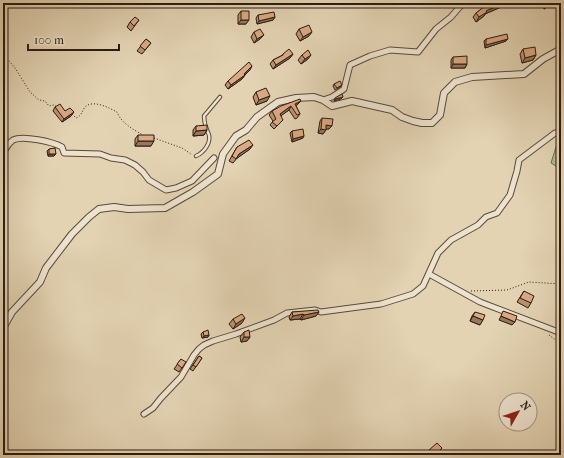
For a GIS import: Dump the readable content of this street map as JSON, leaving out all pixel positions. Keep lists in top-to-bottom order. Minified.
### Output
{"scale_bar":"100 m","north":"top right"}
